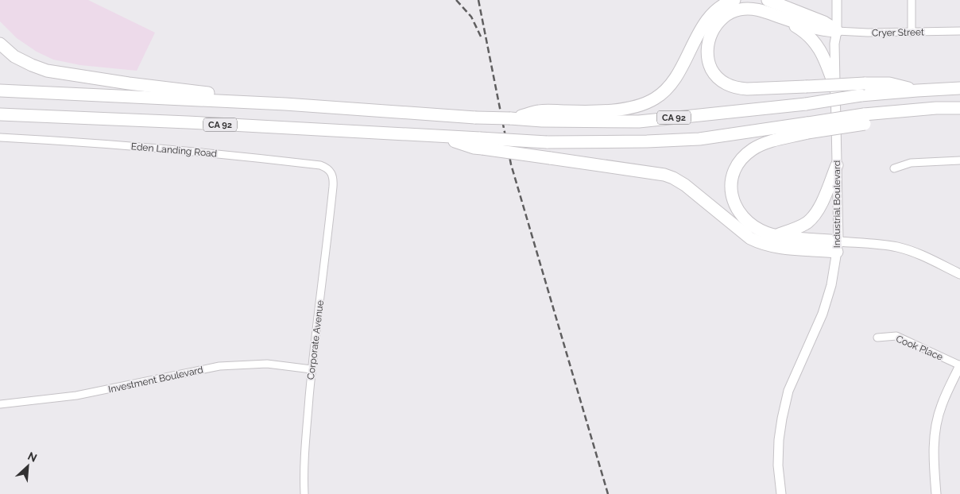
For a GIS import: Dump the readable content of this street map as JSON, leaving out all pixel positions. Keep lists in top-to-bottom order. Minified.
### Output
{"streets":{"highway":["CA 92"],"main road":["Industrial Boulevard"],"street":["Cryer Street","Eden Landing Road","Corporate Avenue","Cook Place","Investment Boulevard"]},"crossings":[["Cryer Street","Industrial Boulevard"],["Eden Landing Road","Corporate Avenue"],["Corporate Avenue","Investment Boulevard"]],"north":"top right"}
